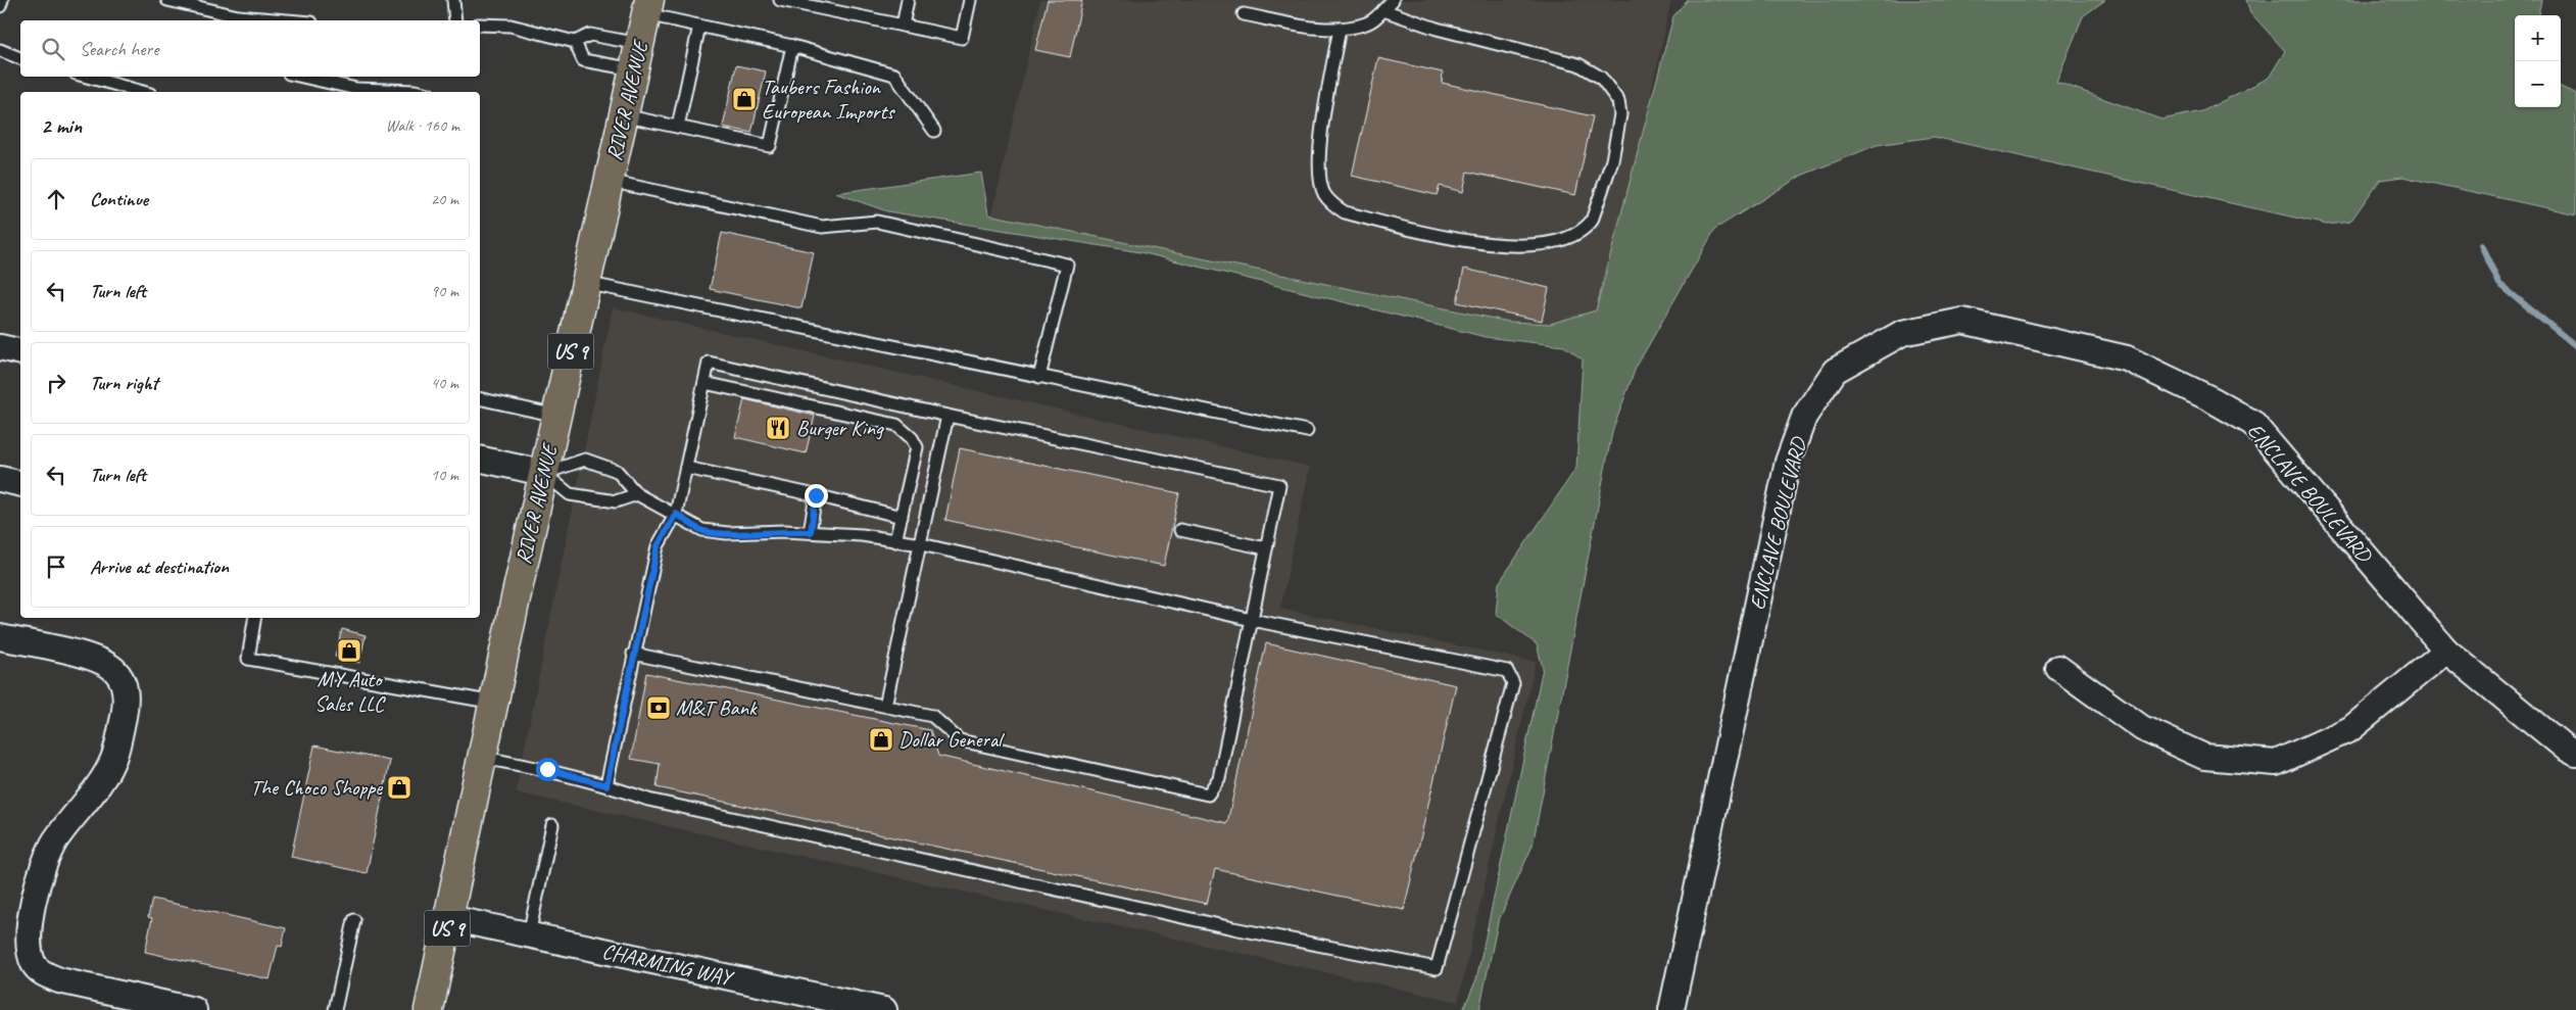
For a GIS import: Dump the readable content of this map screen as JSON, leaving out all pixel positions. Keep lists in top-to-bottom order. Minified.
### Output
{"streets":{"highway":["RIVER AVENUE","US 9"],"street":["ENCLAVE BOULEVARD","CHARMING WAY"]},"crossings":[["RIVER AVENUE","CHARMING WAY"]],"places":{"shop":["Taubers Fashion European Imports","MY Auto Sales LLC","Dollar General","The Choco Shoppe"],"restaurant":["Burger King"],"bank":["M&T Bank"]},"page":{"map_buttons":["+","−"],"search":"Search here","heading":["2 min","Walk · 160 m"],"list":[["Continue","20 m"],["Turn left","90 m"],["Turn right","40 m"],["Turn left","10 m"],"Arrive at destination"]}}
